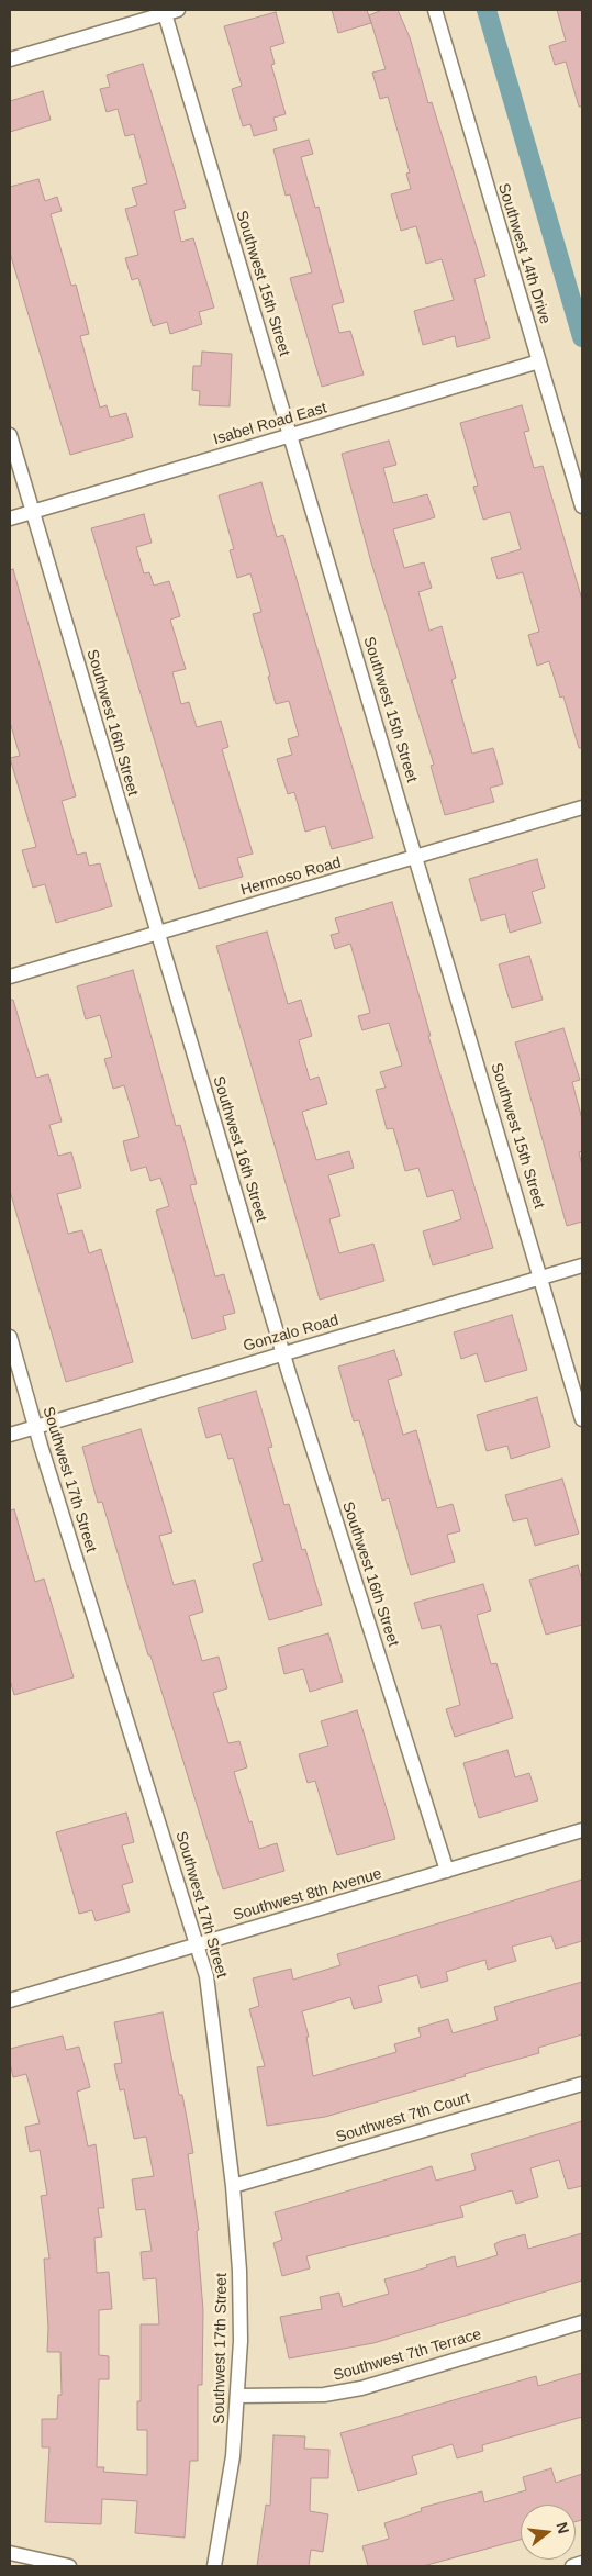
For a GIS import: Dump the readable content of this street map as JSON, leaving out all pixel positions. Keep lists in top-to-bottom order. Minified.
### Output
{"streets":{"street":["Southwest 14th Drive","Southwest 15th Street","Isabel Road East","Southwest 16th Street","Hermoso Road","Gonzalo Road","Southwest 17th Street","Southwest 8th Avenue","Southwest 7th Court","Southwest 7th Terrace"]},"crossings":[["Southwest 14th Drive","Isabel Road East"],["Southwest 15th Street","Isabel Road East"],["Southwest 15th Street","Hermoso Road"],["Southwest 15th Street","Gonzalo Road"],["Isabel Road East","Southwest 16th Street"],["Southwest 16th Street","Hermoso Road"],["Southwest 16th Street","Gonzalo Road"],["Southwest 16th Street","Southwest 8th Avenue"],["Gonzalo Road","Southwest 17th Street"],["Southwest 17th Street","Southwest 8th Avenue"],["Southwest 17th Street","Southwest 7th Court"],["Southwest 17th Street","Southwest 7th Terrace"]],"north":"right"}
